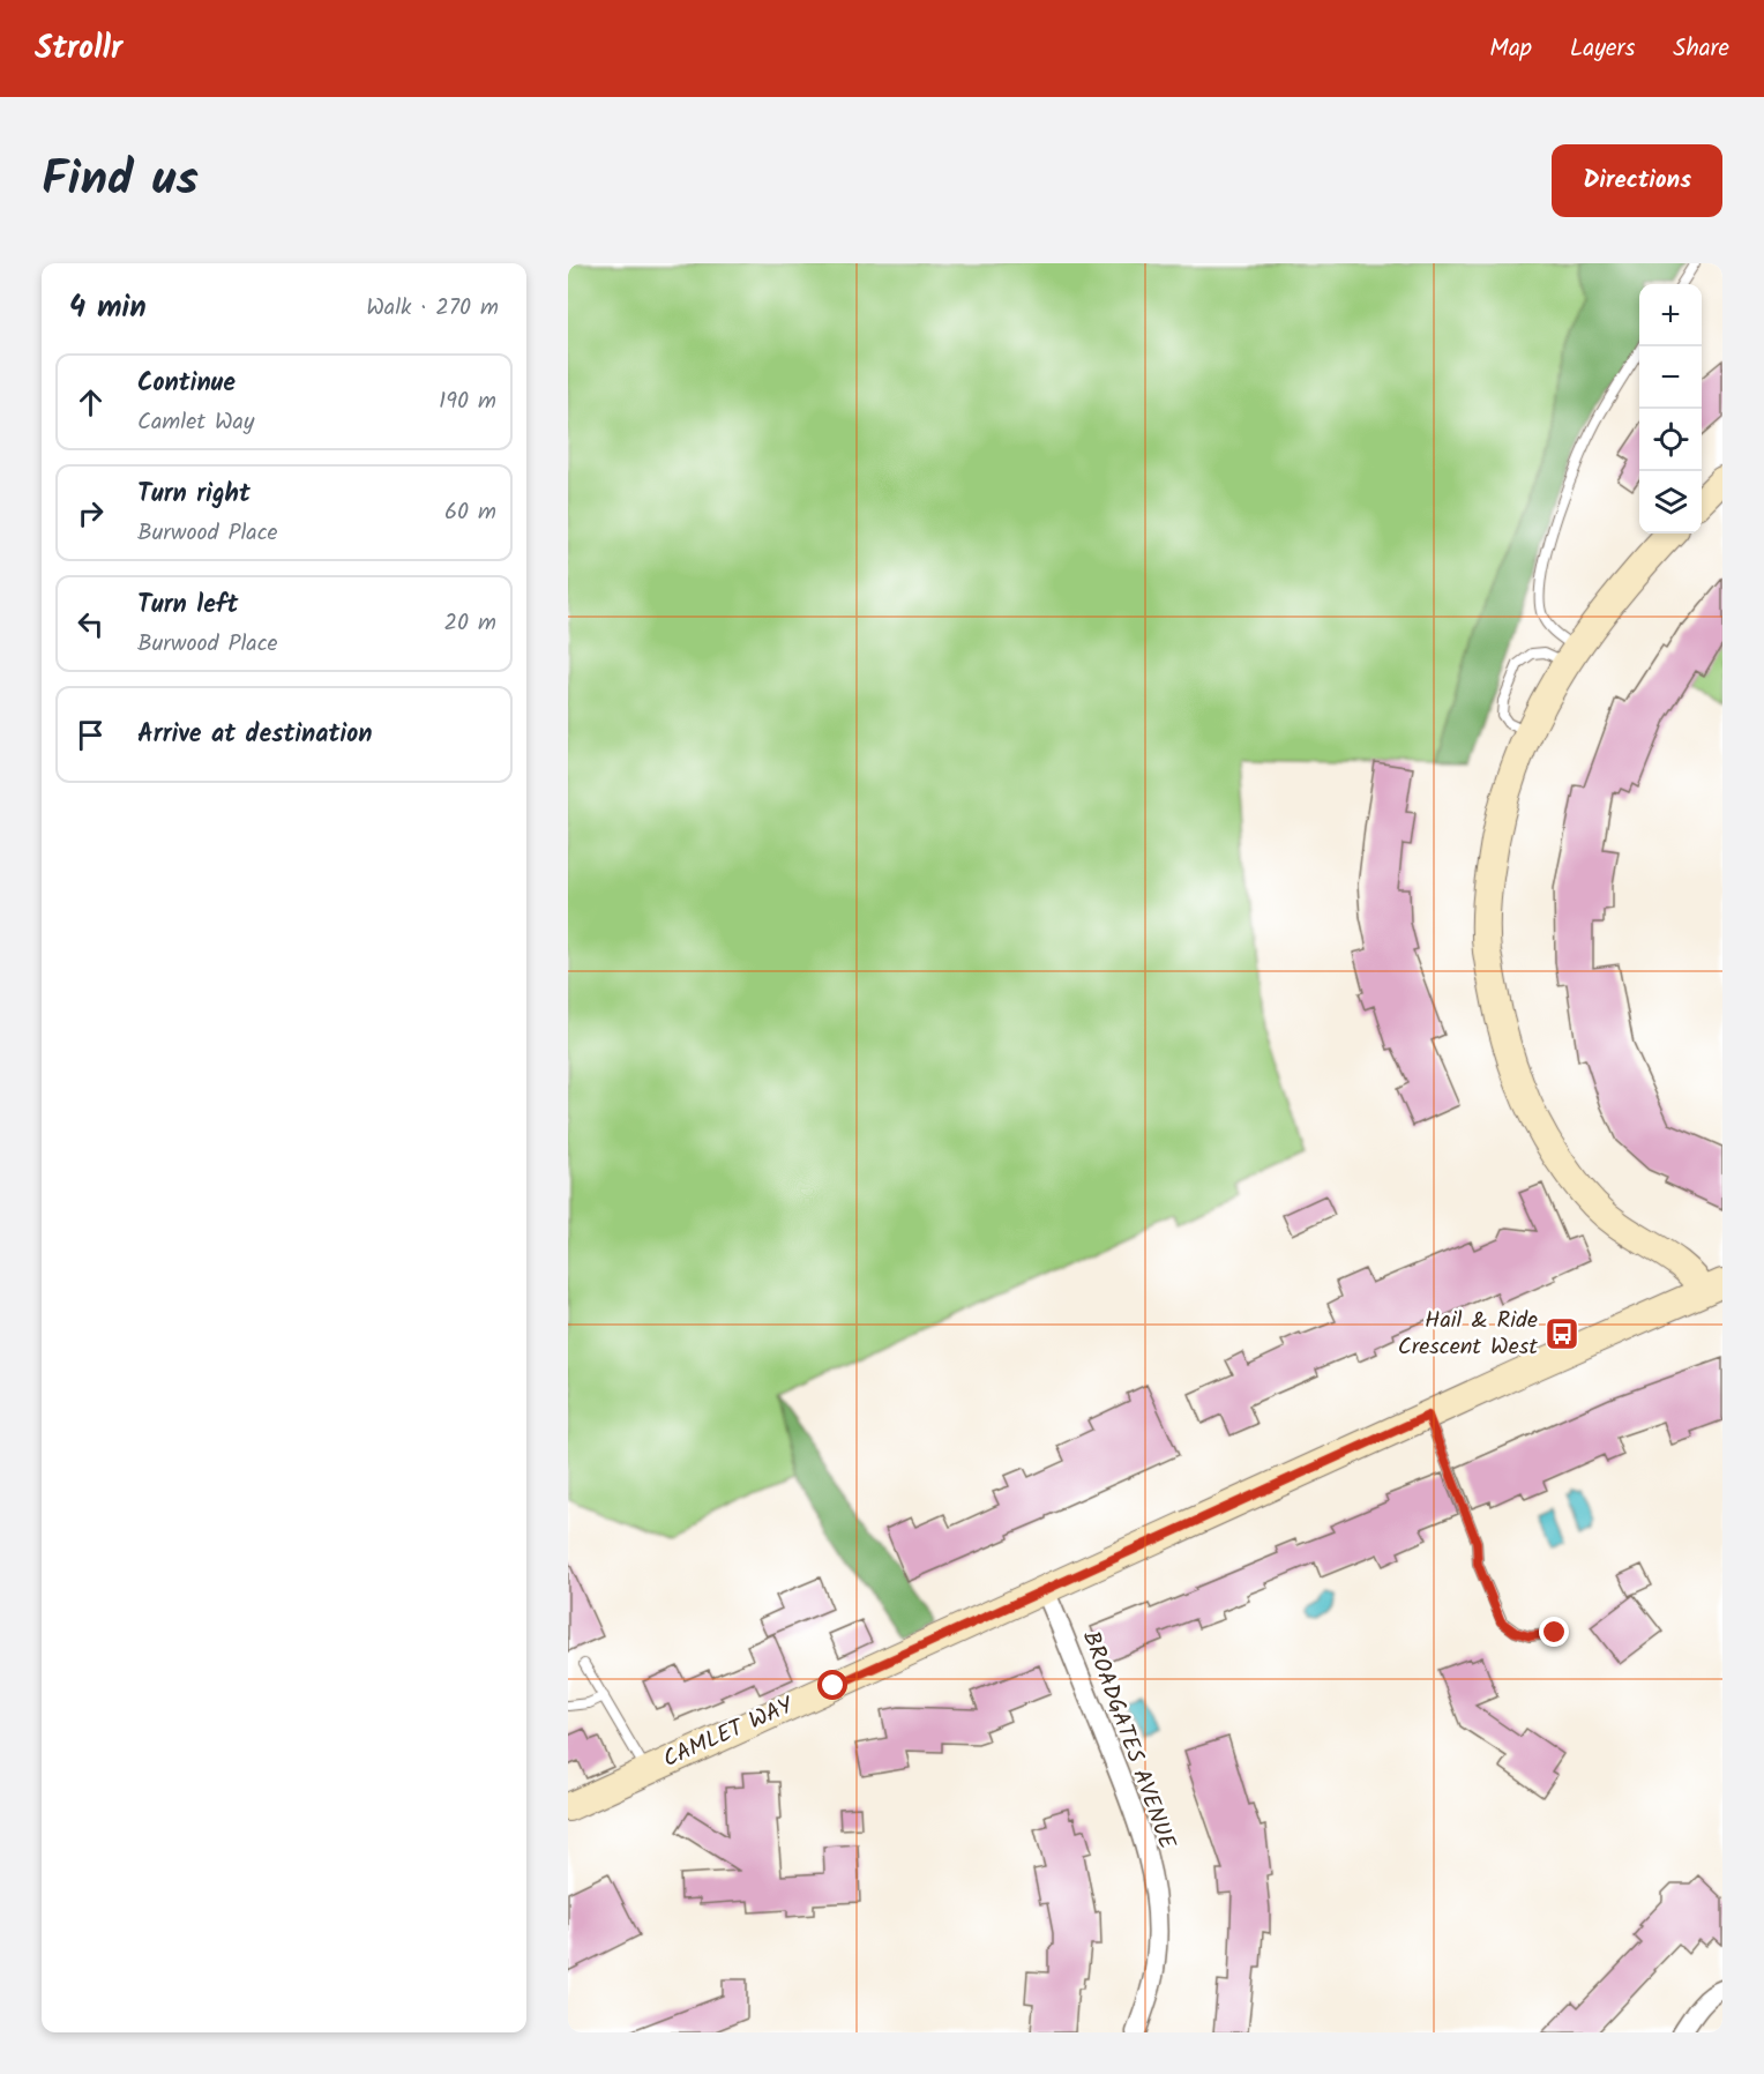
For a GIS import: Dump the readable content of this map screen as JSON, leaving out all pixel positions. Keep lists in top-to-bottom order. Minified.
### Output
{"streets":{"street":["CAMLET WAY","BROADGATES AVENUE"]},"crossings":[["CAMLET WAY","BROADGATES AVENUE"]],"places":{"bus stop":["Hail & Ride Crescent West"]},"page":{"header":"Strollr","nav":["Map","Layers","Share"],"title":"Find us","buttons":"Directions","heading":["4 min","Walk · 270 m"],"map_buttons":["+","−"],"list":[["Continue","Camlet Way","190 m"],["Turn right","Burwood Place","60 m"],["Turn left","Burwood Place","20 m"],"Arrive at destination"]}}
